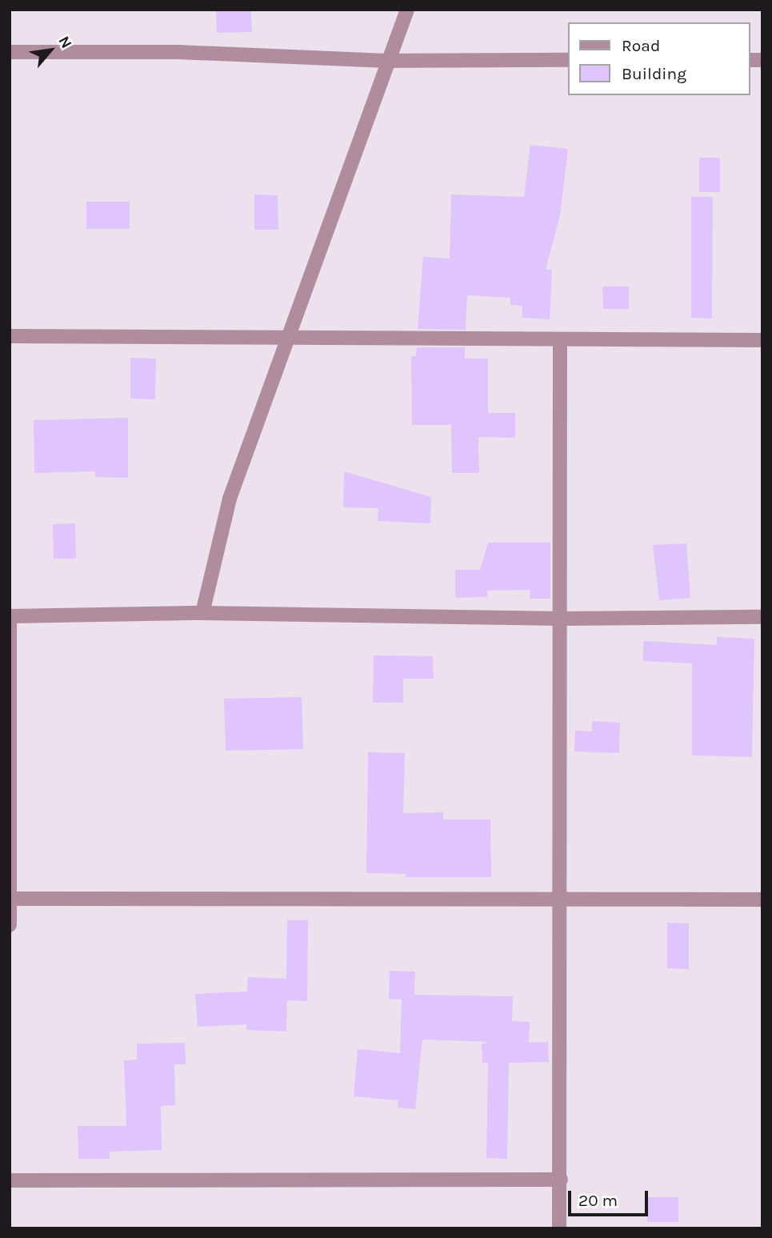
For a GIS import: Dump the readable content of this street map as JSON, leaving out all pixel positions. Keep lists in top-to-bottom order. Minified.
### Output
{"legend":["Road","Building"],"scale_bar":"20 m","north":"top right"}
